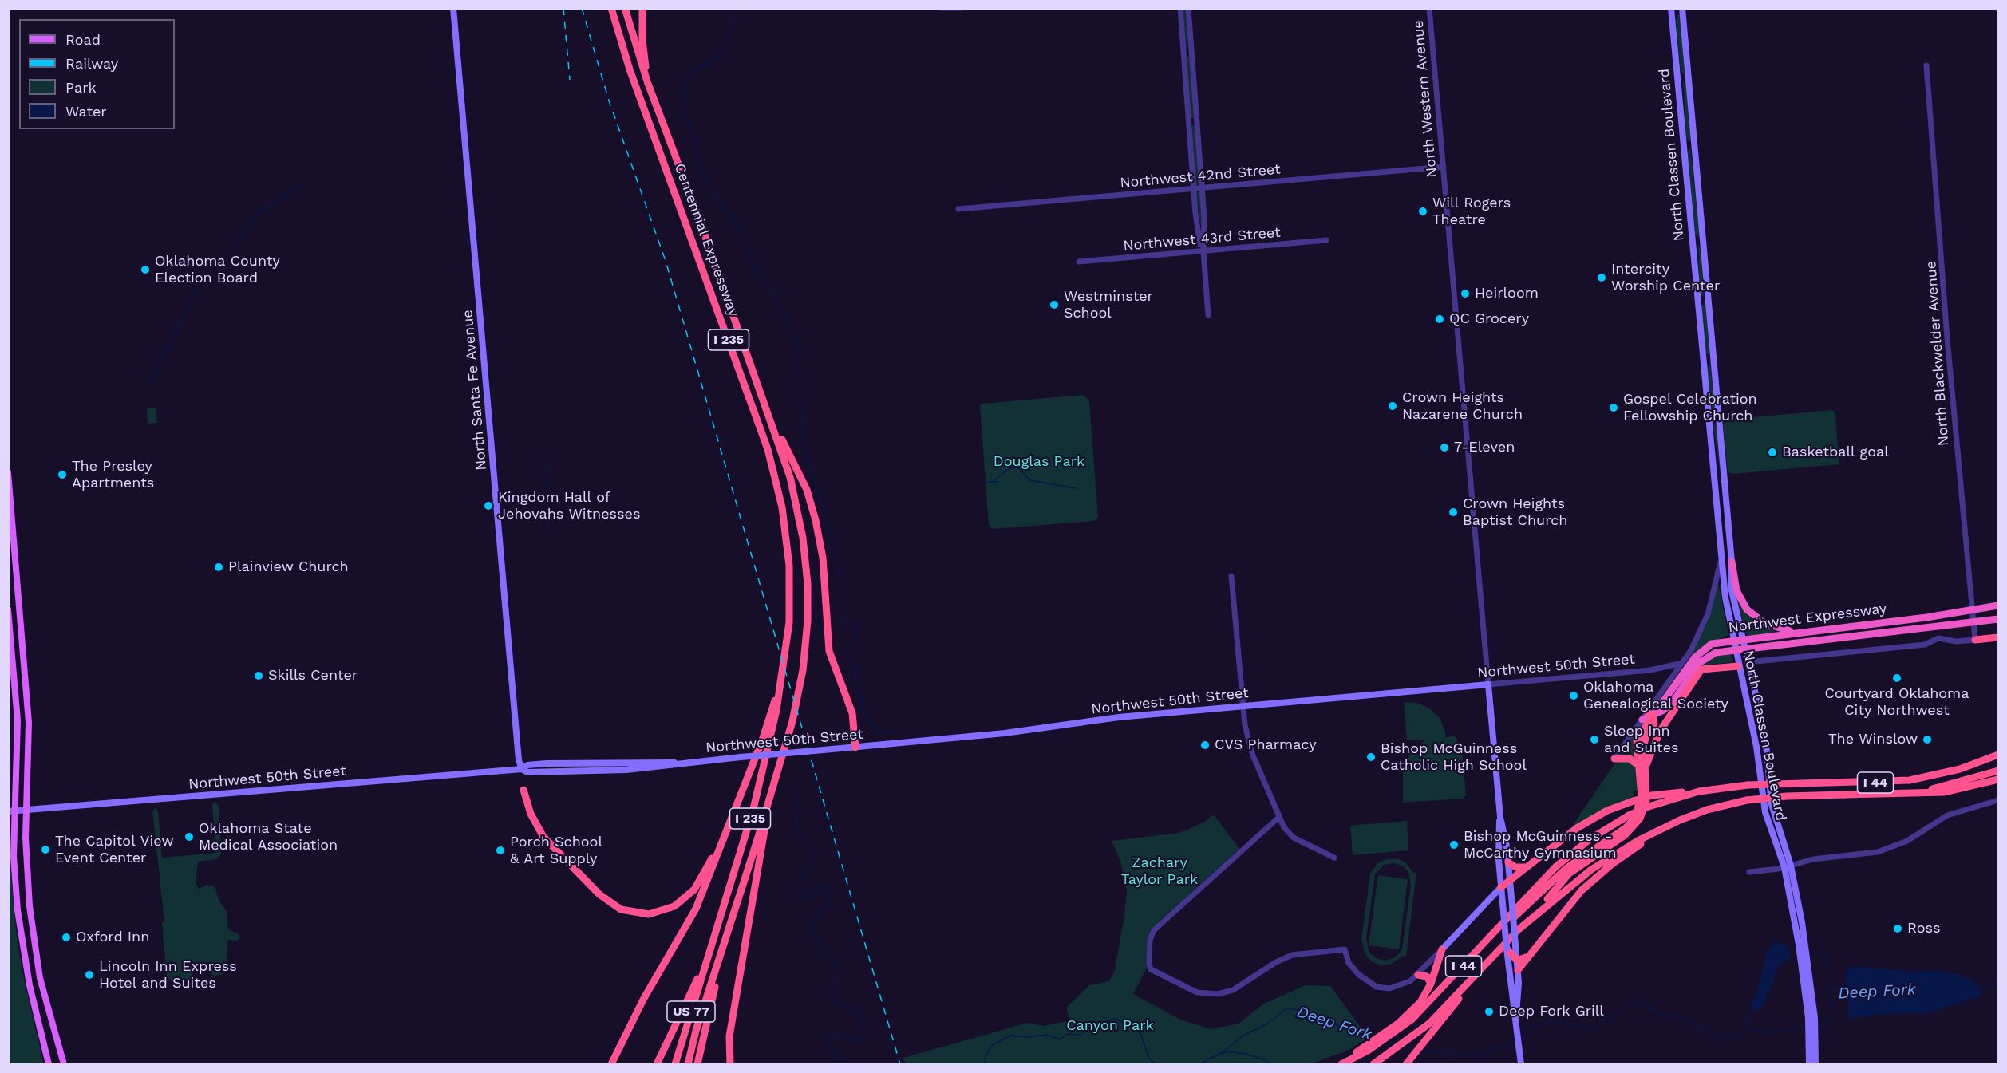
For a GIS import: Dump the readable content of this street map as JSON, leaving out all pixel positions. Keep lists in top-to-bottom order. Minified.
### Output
{"streets":{"highway":["Centennial Expressway","I 235","Northwest Expressway","I 44","US 77"],"main road":["North Western Avenue","North Classen Boulevard","North Santa Fe Avenue","Northwest 50th Street"],"street":["Northwest 42nd Street","Northwest 43rd Street","North Blackwelder Avenue"]},"crossings":[["North Western Avenue","Northwest 42nd Street"],["North Western Avenue","Northwest 50th Street"],["North Classen Boulevard","Northwest Expressway"],["Centennial Expressway","US 77"],["North Blackwelder Avenue","Northwest Expressway"],["North Santa Fe Avenue","Northwest 50th Street"]],"water":["Deep Fork"],"parks":["Douglas Park","Zachary Taylor Park","Canyon Park"],"places":["Will Rogers Theatre","Oklahoma County Election Board","Intercity Worship Center","Heirloom","Westminster School","QC Grocery","Crown Heights Nazarene Church","Gospel Celebration Fellowship Church","7-Eleven","Basketball goal","The Presley Apartments","Kingdom Hall of Jehovahs Witnesses","Crown Heights Baptist Church","Plainview Church","Skills Center","Courtyard Oklahoma City Northwest","Oklahoma Genealogical Society","Sleep Inn and Suites","The Winslow","CVS Pharmacy","Bishop McGuinness Catholic High School","Oklahoma State Medical Association","Bishop McGuinness - McCarthy Gymnasium","The Capitol View Event Center","Porch School & Art Supply","Ross","Oxford Inn","Lincoln Inn Express Hotel and Suites","Deep Fork Grill"],"legend":["Road","Railway","Park","Water"]}
